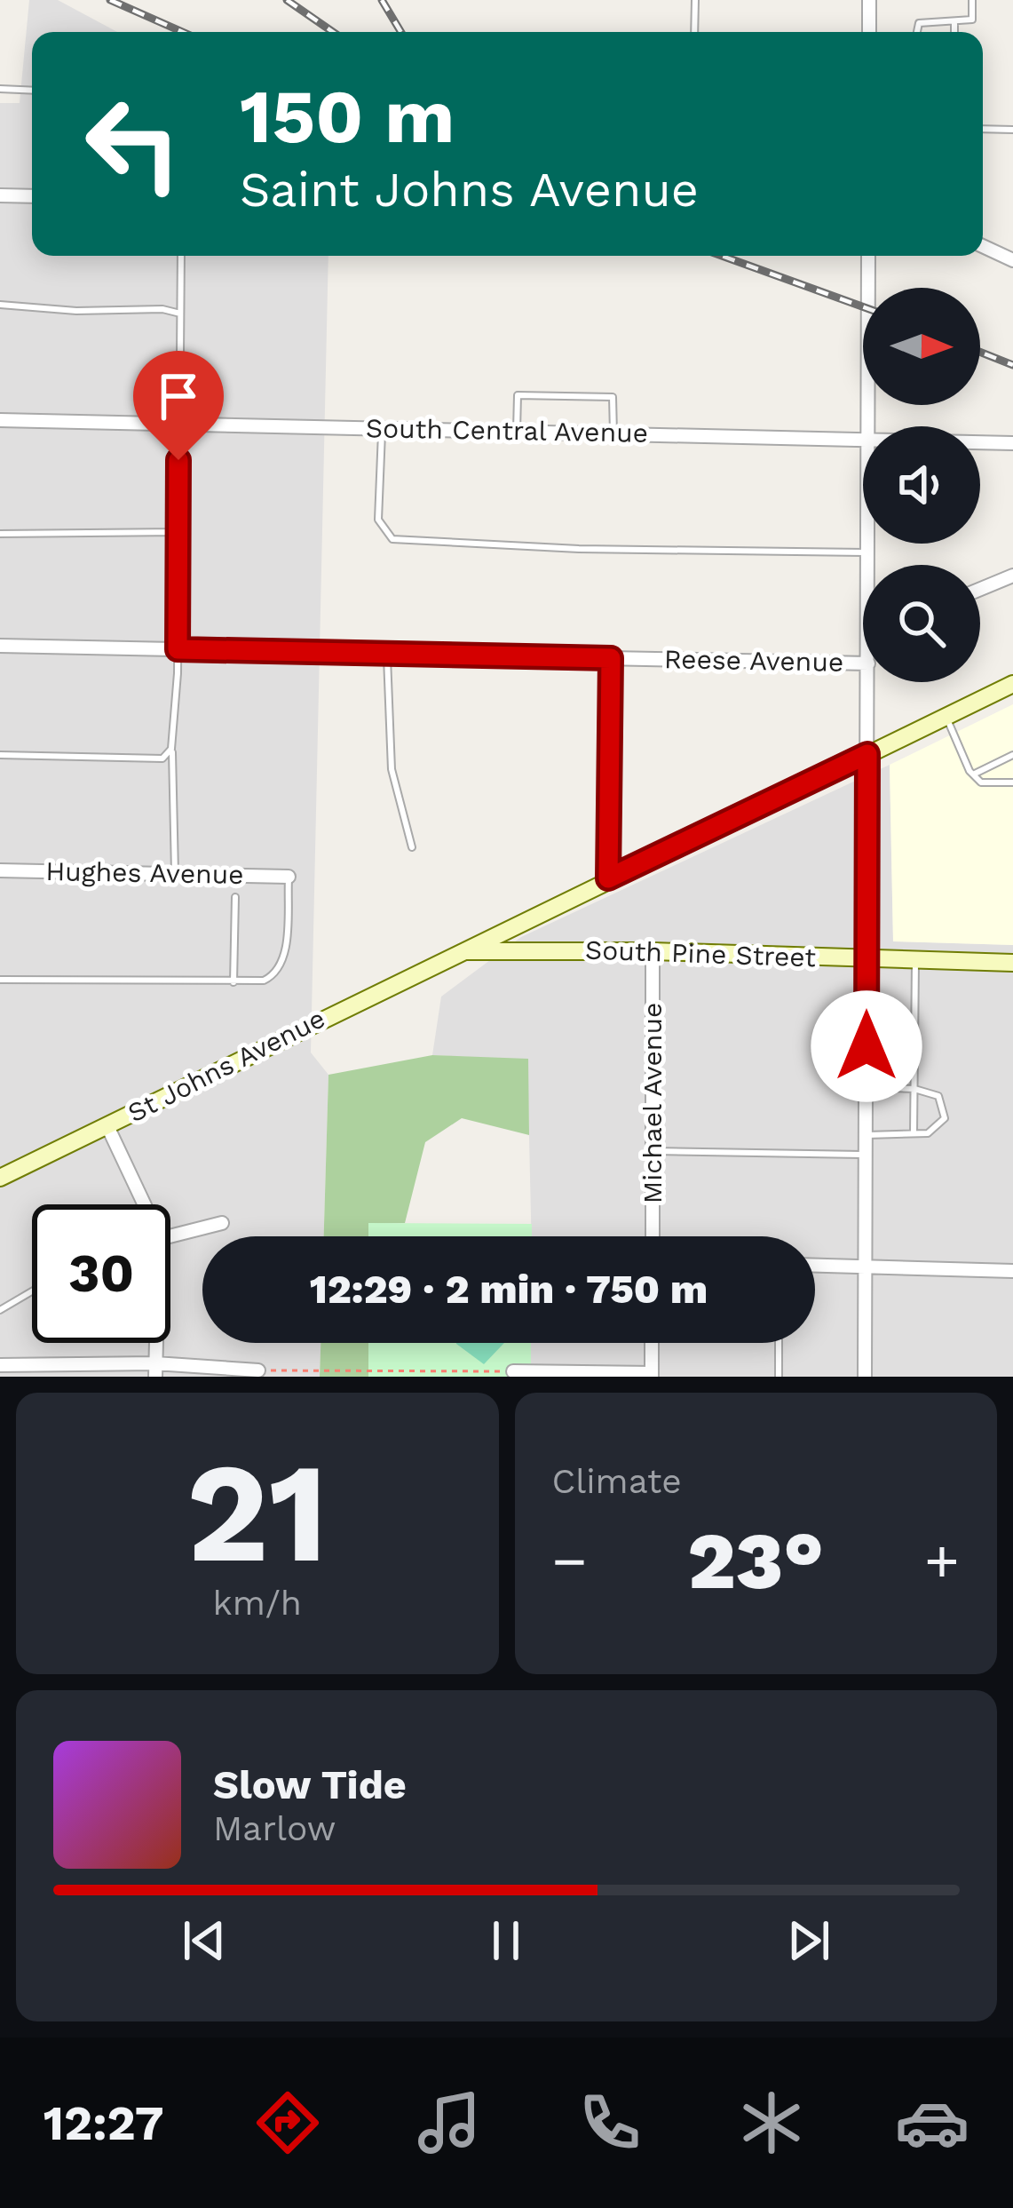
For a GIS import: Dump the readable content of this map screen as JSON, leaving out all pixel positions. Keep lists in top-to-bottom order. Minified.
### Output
{"streets":{"main road":["South Pine Street","St Johns Avenue"],"street":["South Central Avenue","Reese Avenue","Hughes Avenue","Michael Avenue"]},"crossings":[["South Pine Street","St Johns Avenue"],["South Pine Street","Michael Avenue"]],"north":"right","page":{"turn":["150 m","Saint Johns Avenue"],"limit":"30","trip":"12:29 · 2 min · 750 m","tile":[["21","km/h"],"Climate"],"heat":["−","23°","+"],"song":["Slow Tide","Marlow"],"tabs":"12:27"}}
